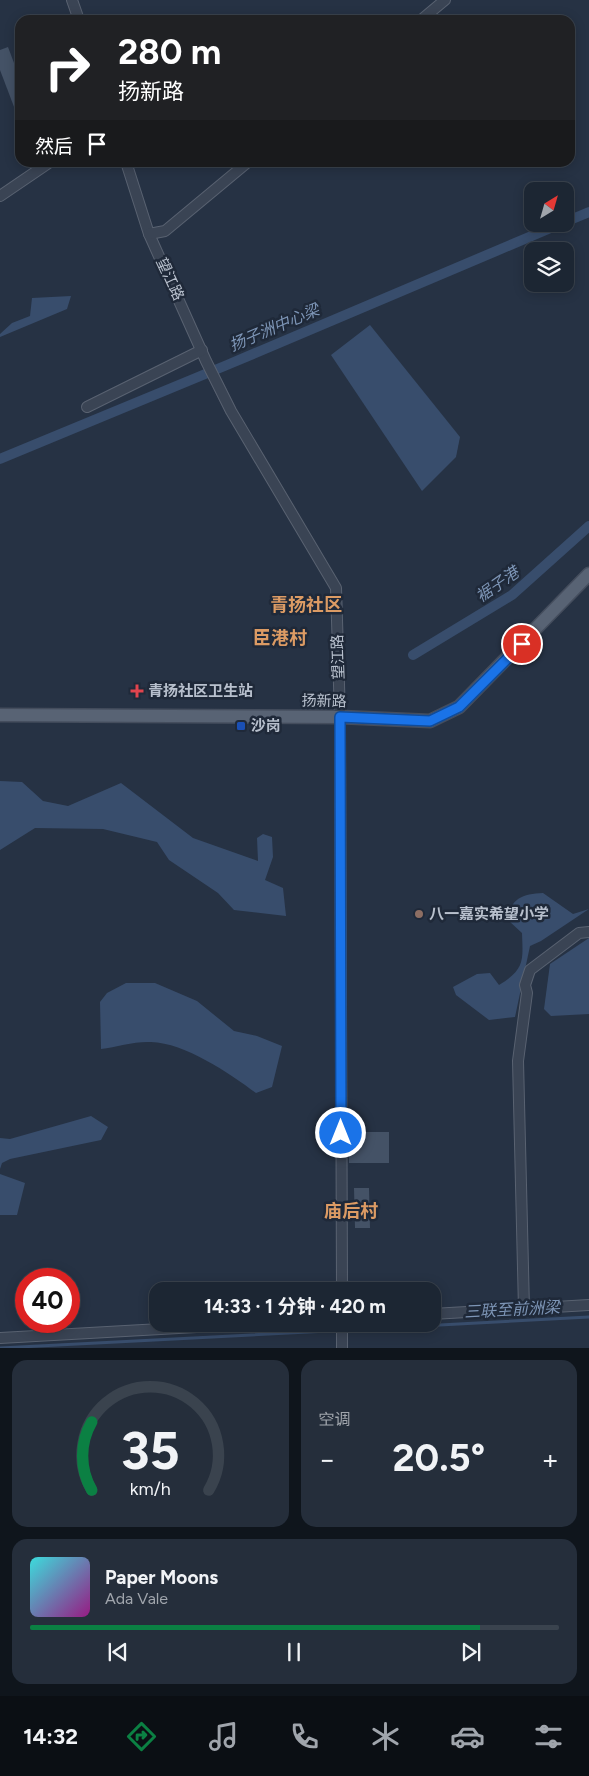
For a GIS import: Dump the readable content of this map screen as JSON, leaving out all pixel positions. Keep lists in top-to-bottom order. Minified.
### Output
{"streets":{"main road":["扬新路"],"street":["望江路"]},"crossings":[["望江路","扬新路"]],"districts":["青扬社区","臣港村","庙后村"],"water":["扬子洲中心梁","裾子港","三联至前洲梁"],"places":{"health":["青扬社区卫生站"],"transit":["沙岗"],"other":["八一嘉实希望小学"]},"north":"top right","page":{"turn":["280 m","扬新路"],"then":"然后","limit":"40","trip":"14:33 · 1 分钟 · 420 m","tile":"空调","heat":["−","20.5°","+"],"song":["Paper Moons","Ada Vale"],"tabs":"14:32","gauge":["35","km/h"]}}
